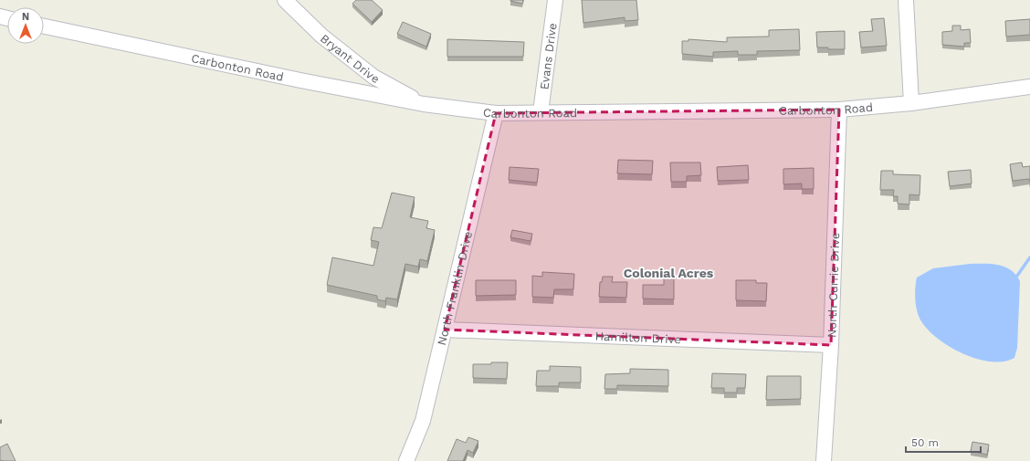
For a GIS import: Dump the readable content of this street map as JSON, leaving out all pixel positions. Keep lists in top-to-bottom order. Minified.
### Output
{"streets":{"street":["Evans Drive","Bryant Drive","Carbonton Road","North Currie Drive","North Franklin Drive","Hamilton Drive"]},"crossings":[["Evans Drive","Carbonton Road"],["Bryant Drive","Carbonton Road"],["Carbonton Road","North Currie Drive"],["Carbonton Road","North Franklin Drive"],["North Currie Drive","Hamilton Drive"],["North Franklin Drive","Hamilton Drive"]],"districts":["Colonial Acres"],"scale_bar":"50 m","north":"top"}
